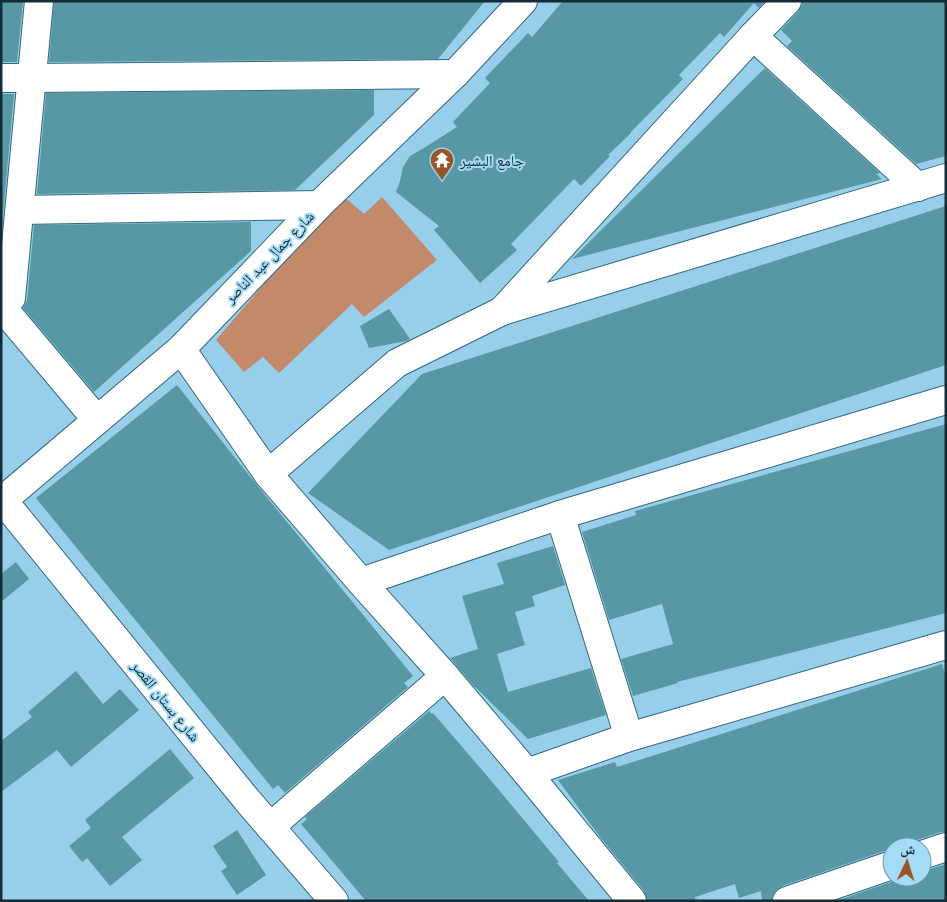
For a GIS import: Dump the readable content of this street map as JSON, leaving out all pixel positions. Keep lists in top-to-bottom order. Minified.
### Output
{"streets":{"street":["شارع جمال عبد الناصر","شارع بستان القصر"]},"crossings":[["شارع جمال عبد الناصر","شارع بستان القصر"]],"places":{"temple":["جامع البشير"]},"north":"top"}
